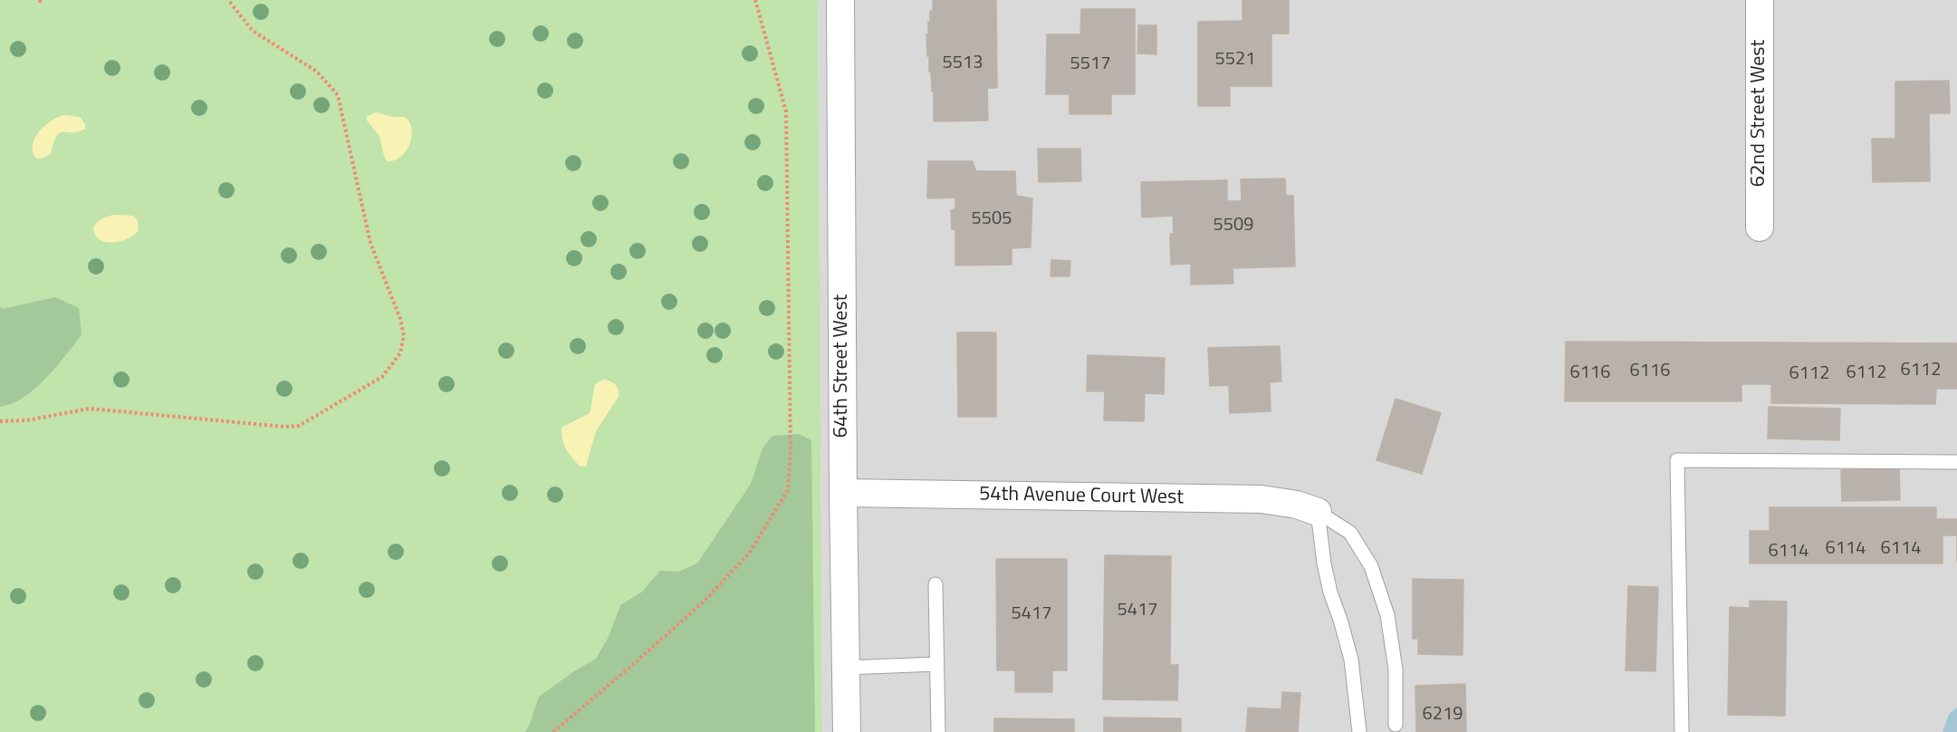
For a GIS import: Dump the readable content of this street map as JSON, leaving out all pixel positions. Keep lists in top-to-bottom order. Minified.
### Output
{"streets":{"street":["62nd Street West","64th Street West","54th Avenue Court West"]},"crossings":[["64th Street West","54th Avenue Court West"]],"house_numbers":["5521","5513","5517","5505","5509","6112","6116","6116","6112","6112","6114","6114","6114","5417","5417","6219"]}
